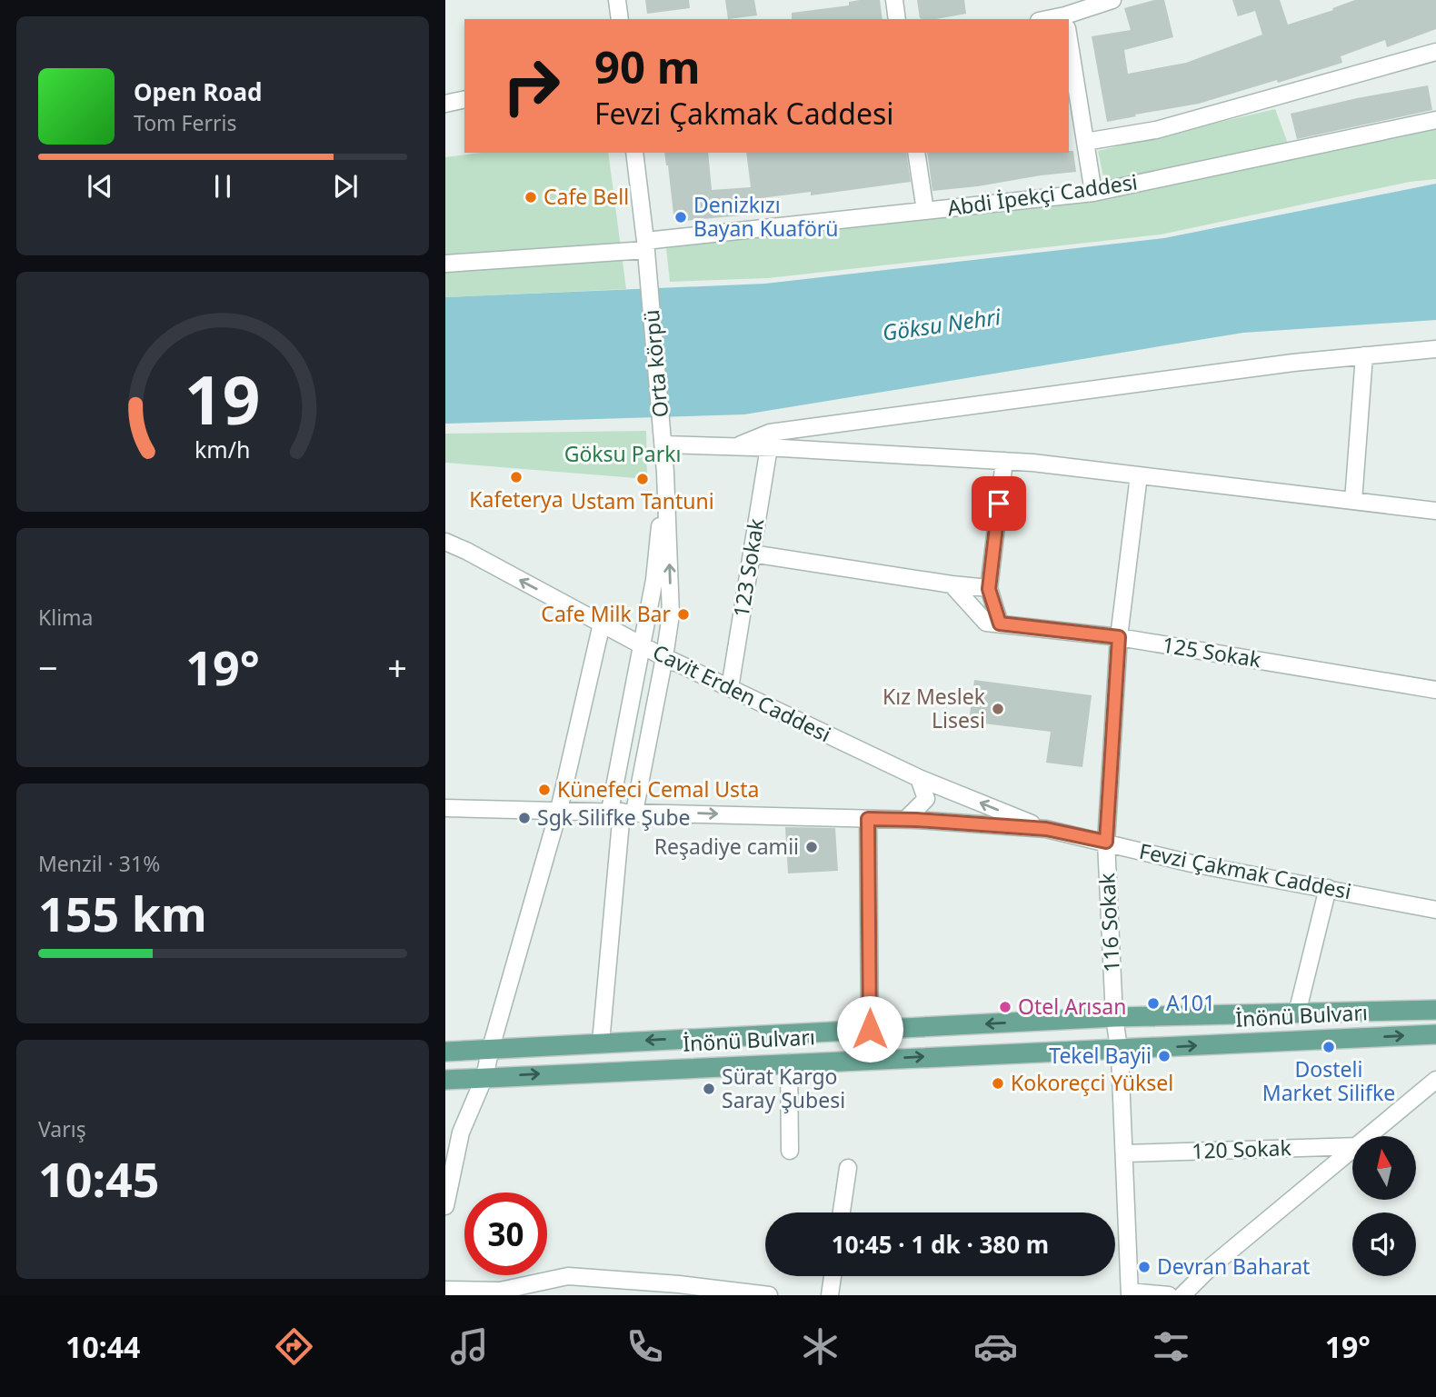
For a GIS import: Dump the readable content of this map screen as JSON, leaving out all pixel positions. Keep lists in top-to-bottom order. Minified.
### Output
{"streets":{"main road":["İnönü Bulvarı"],"street":["Abdi İpekçi Caddesi","Orta körpü","123 Sokak","125 Sokak","Cavit Erden Caddesi","Fevzi Çakmak Caddesi","116 Sokak","120 Sokak"]},"crossings":[["Abdi İpekçi Caddesi","Orta körpü"],["123 Sokak","Cavit Erden Caddesi"],["125 Sokak","116 Sokak"],["Cavit Erden Caddesi","Fevzi Çakmak Caddesi"],["Fevzi Çakmak Caddesi","116 Sokak"],["116 Sokak","İnönü Bulvarı"],["116 Sokak","120 Sokak"]],"one_way":["Cavit Erden Caddesi"],"water":["Göksu Nehri"],"parks":["Göksu Parkı"],"places":["Cafe Bell","Denizkızı Bayan Kuaförü","Kafeterya","Ustam Tantuni","Cafe Milk Bar","Kız Meslek Lisesi","Künefeci Cemal Usta","Sgk Silifke Şube","Reşadiye camii","A101","Otel Arısan","Dosteli Market Silifke","Tekel Bayii","Kokoreçci Yüksel","Sürat Kargo Saray Şubesi","Devran Baharat"],"north":"top","page":{"turn":["90 m","Fevzi Çakmak Caddesi"],"song":["Open Road","Tom Ferris"],"tile":["Klima",["Menzil · 31%","155 km"],["Varış","10:45"]],"heat":["−","19°","+"],"limit":"30","trip":"10:45 · 1 dk · 380 m","tabs":["10:44","19°"],"gauge":["19","km/h"]}}
